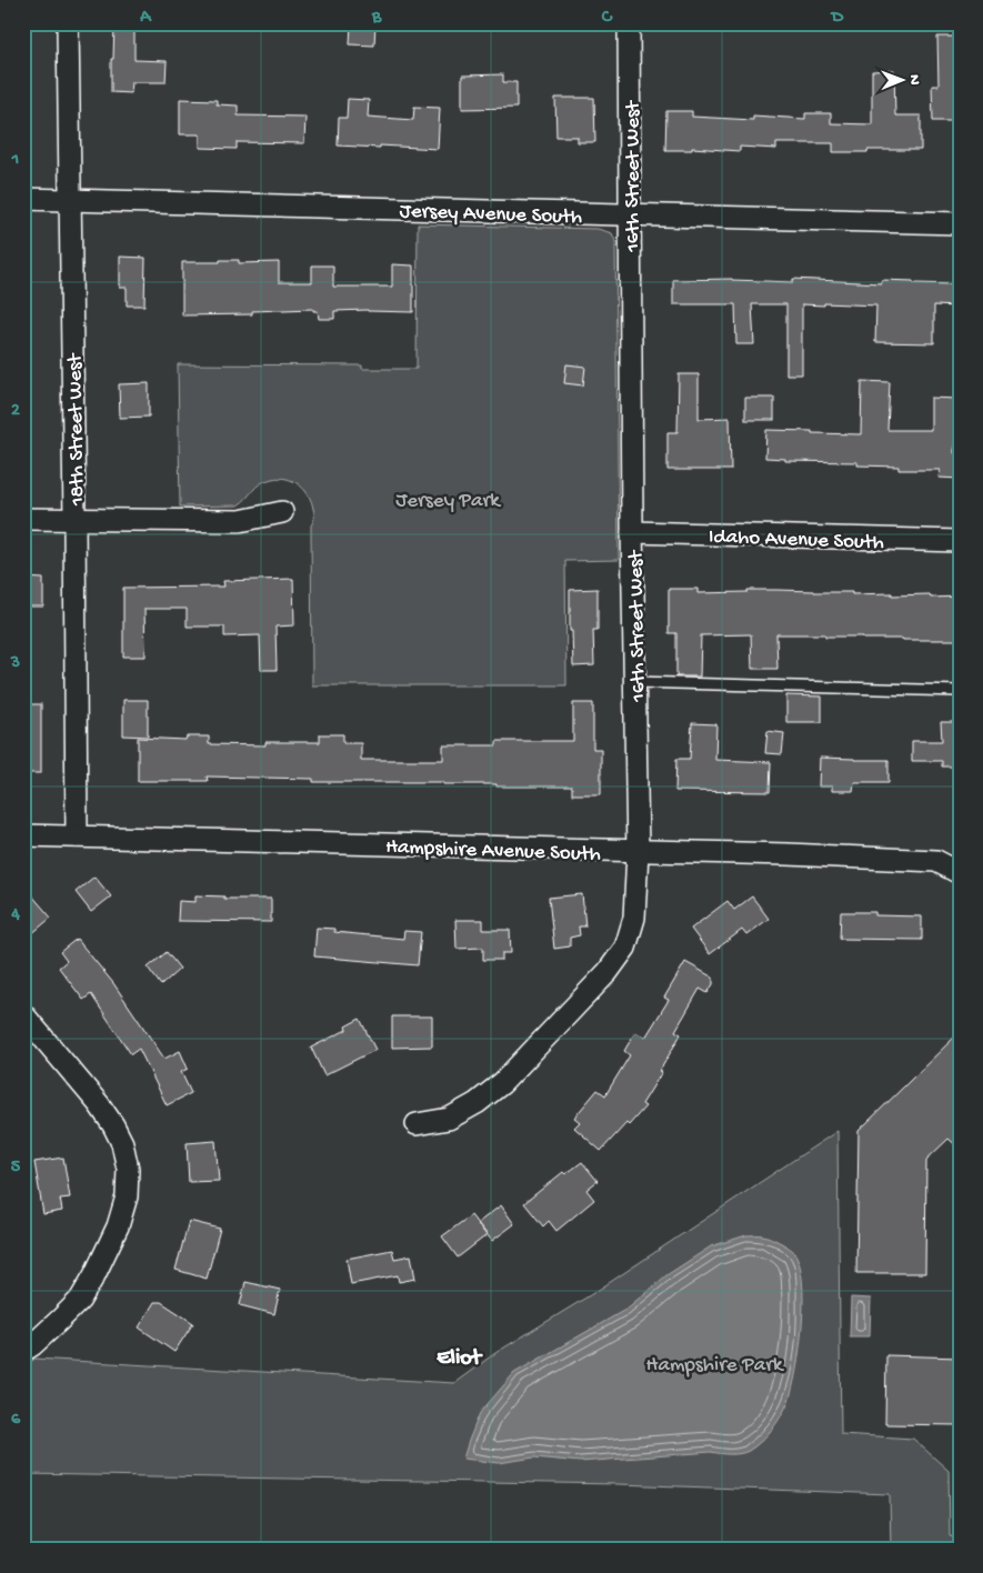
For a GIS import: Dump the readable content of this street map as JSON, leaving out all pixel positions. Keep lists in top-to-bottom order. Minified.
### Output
{"streets":{"street":["16th Street West","Jersey Avenue South","18th Street West","Idaho Avenue South","Hampshire Avenue South"]},"crossings":[["16th Street West","Jersey Avenue South"],["16th Street West","Idaho Avenue South"],["16th Street West","Hampshire Avenue South"],["Jersey Avenue South","18th Street West"],["18th Street West","Hampshire Avenue South"]],"districts":["Eliot"],"parks":["Jersey Park","Hampshire Park"],"north":"right","grid":{"columns":["A","B","C","D"],"rows":["1","2","3","4","5","6"]}}
